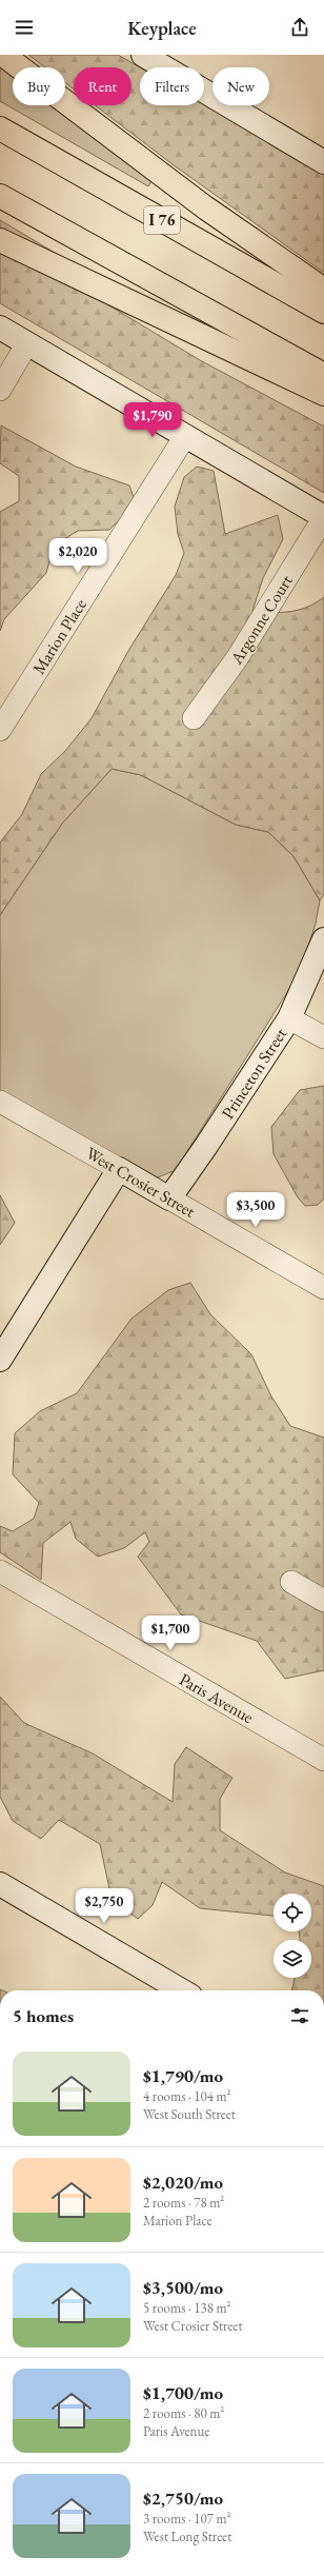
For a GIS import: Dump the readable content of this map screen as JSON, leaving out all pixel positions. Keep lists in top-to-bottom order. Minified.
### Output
{"streets":{"highway":["I 76"],"street":["Argonne Court","Marion Place","Princeton Street","West Crosier Street","Paris Avenue"]},"crossings":[["Princeton Street","West Crosier Street"]],"page":{"header":"Keyplace","chip":["Buy","Rent","Filters","New"],"price":["$1,790","$2,020","$3,500","$1,700","$2,750"],"heading":"5 homes","list":[{"name":"$1,790/mo","note":"4 rooms · 104 m² · West South Street"},{"name":"$2,020/mo","note":"2 rooms · 78 m² · Marion Place"},{"name":"$3,500/mo","note":"5 rooms · 138 m² · West Crosier Street"},{"name":"$1,700/mo","note":"2 rooms · 80 m² · Paris Avenue"},{"name":"$2,750/mo","note":"3 rooms · 107 m² · West Long Street"}]}}
